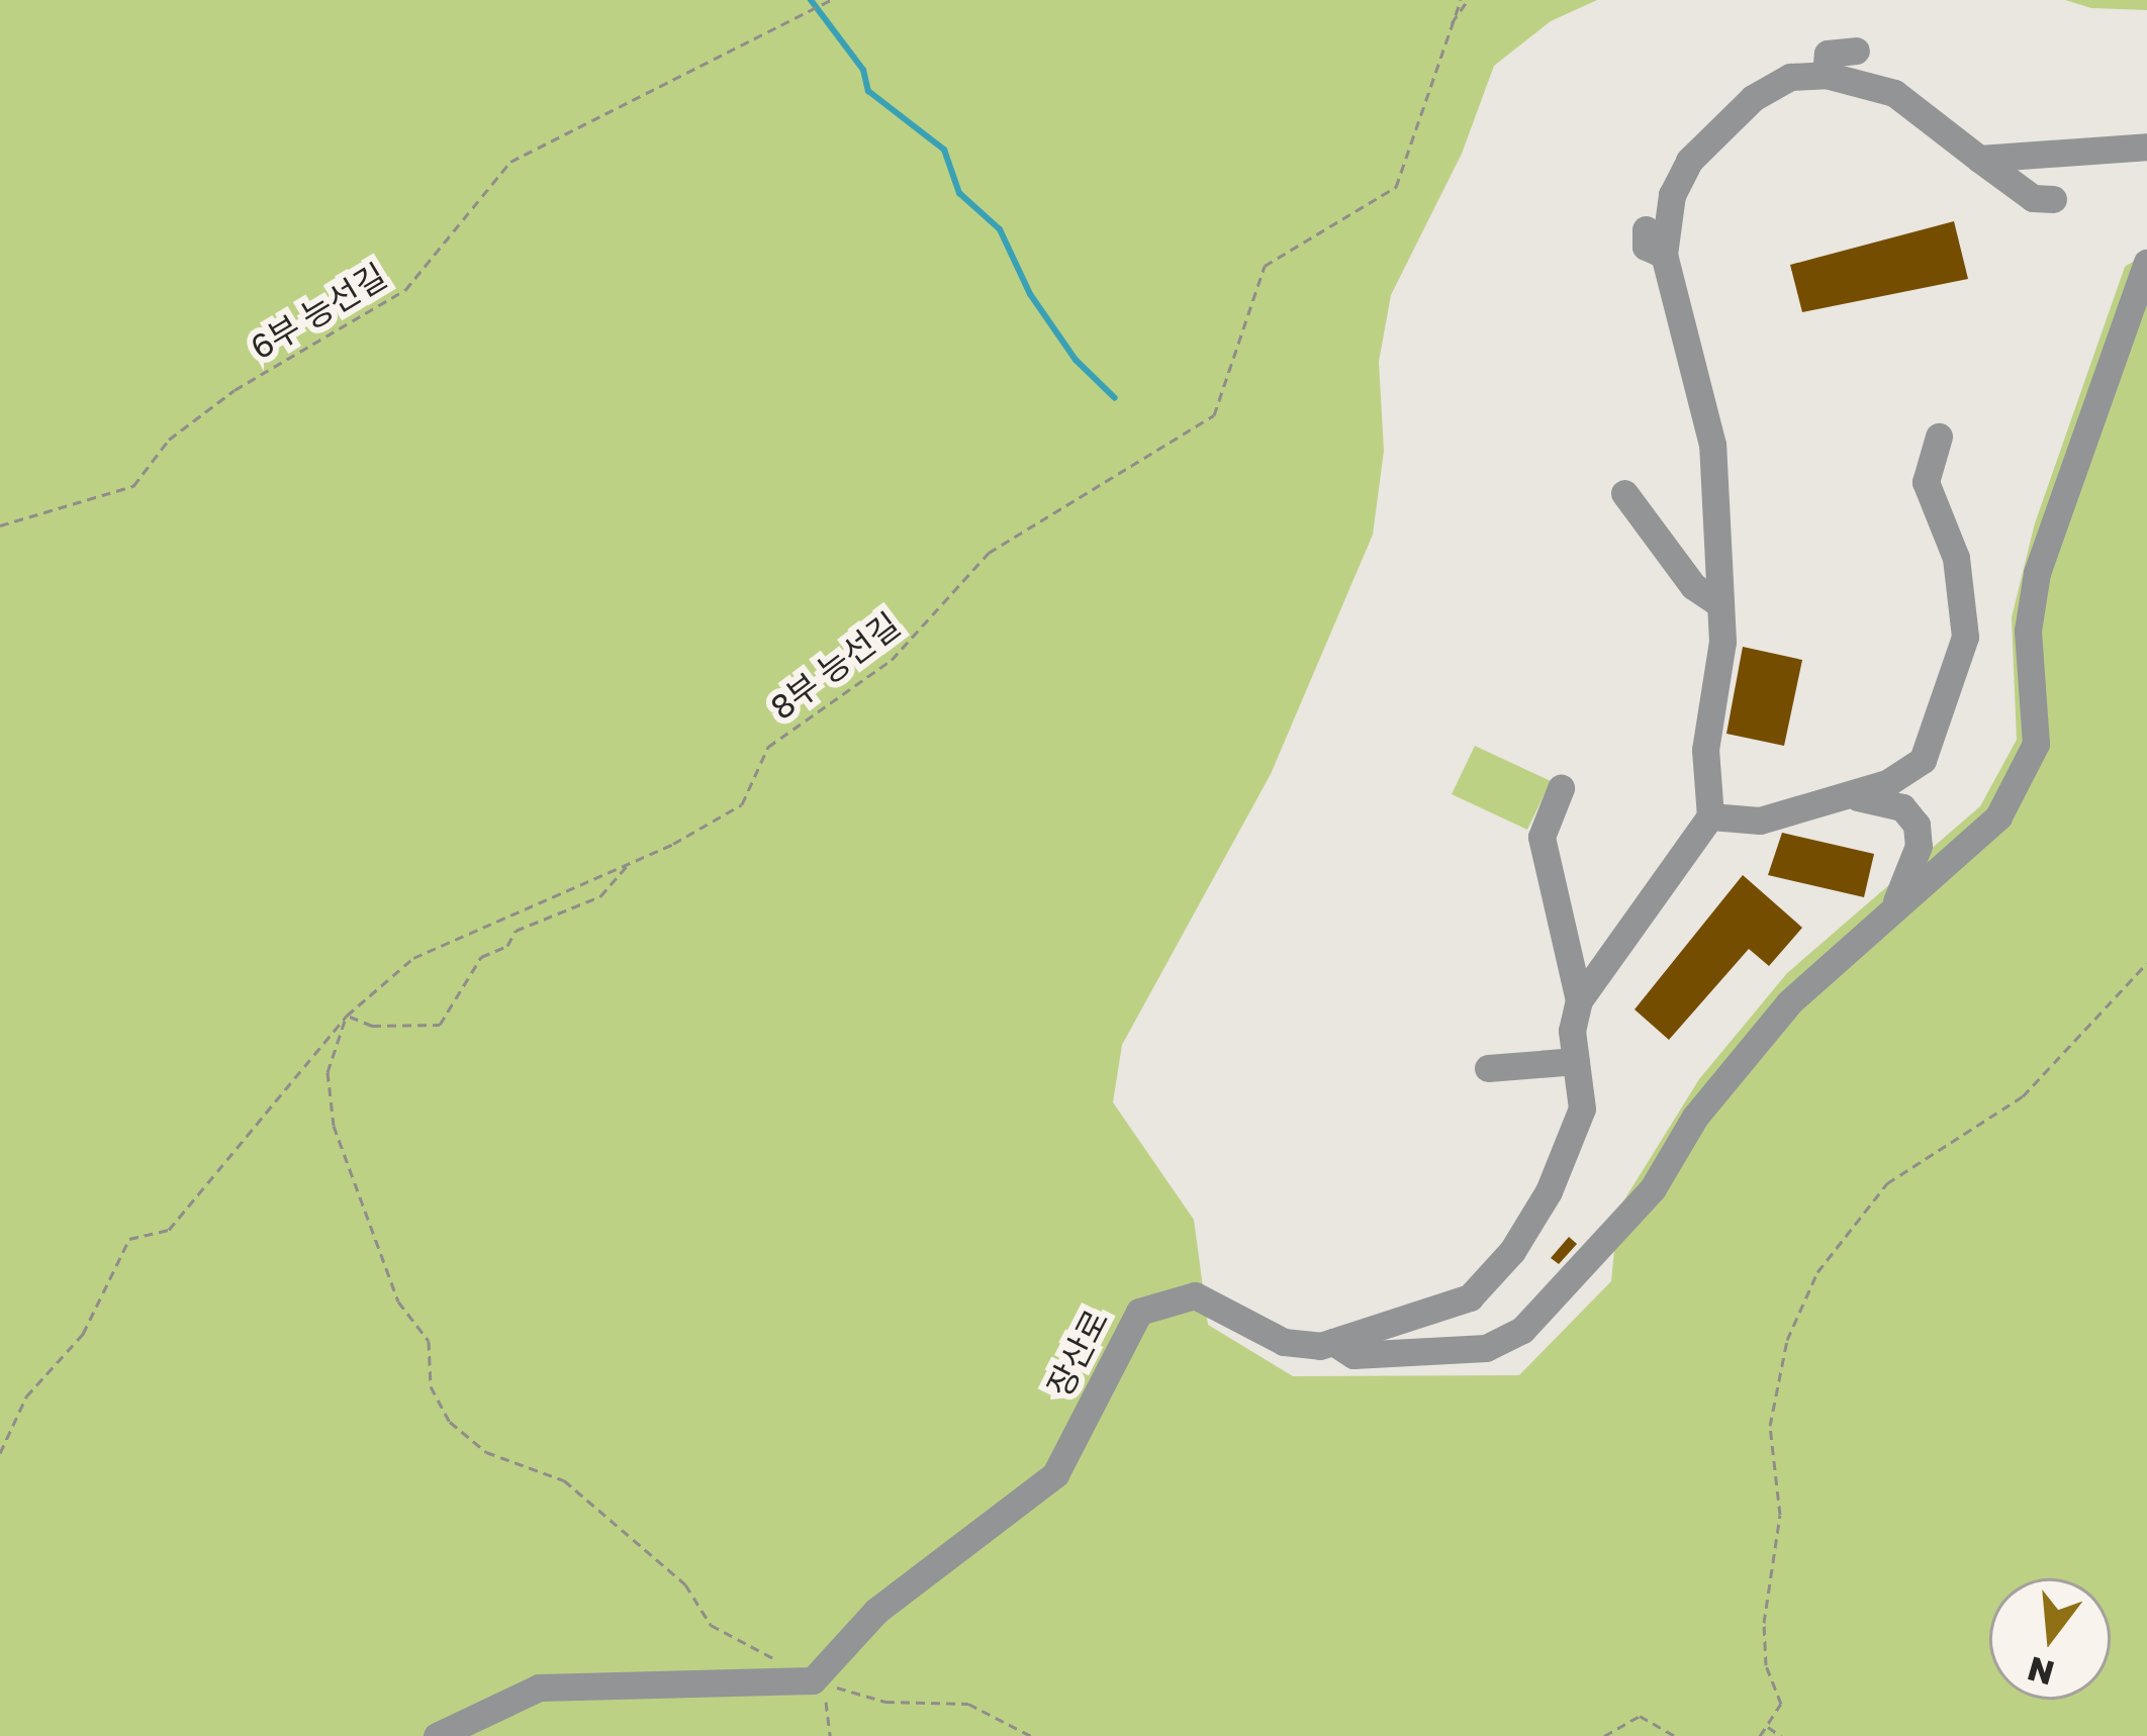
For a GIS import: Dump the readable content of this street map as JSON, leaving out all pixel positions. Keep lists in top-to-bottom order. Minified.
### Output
{"streets":{"lane":["장산로"],"path":["6부 능선길","8부 능선길"]},"north":"bottom"}
